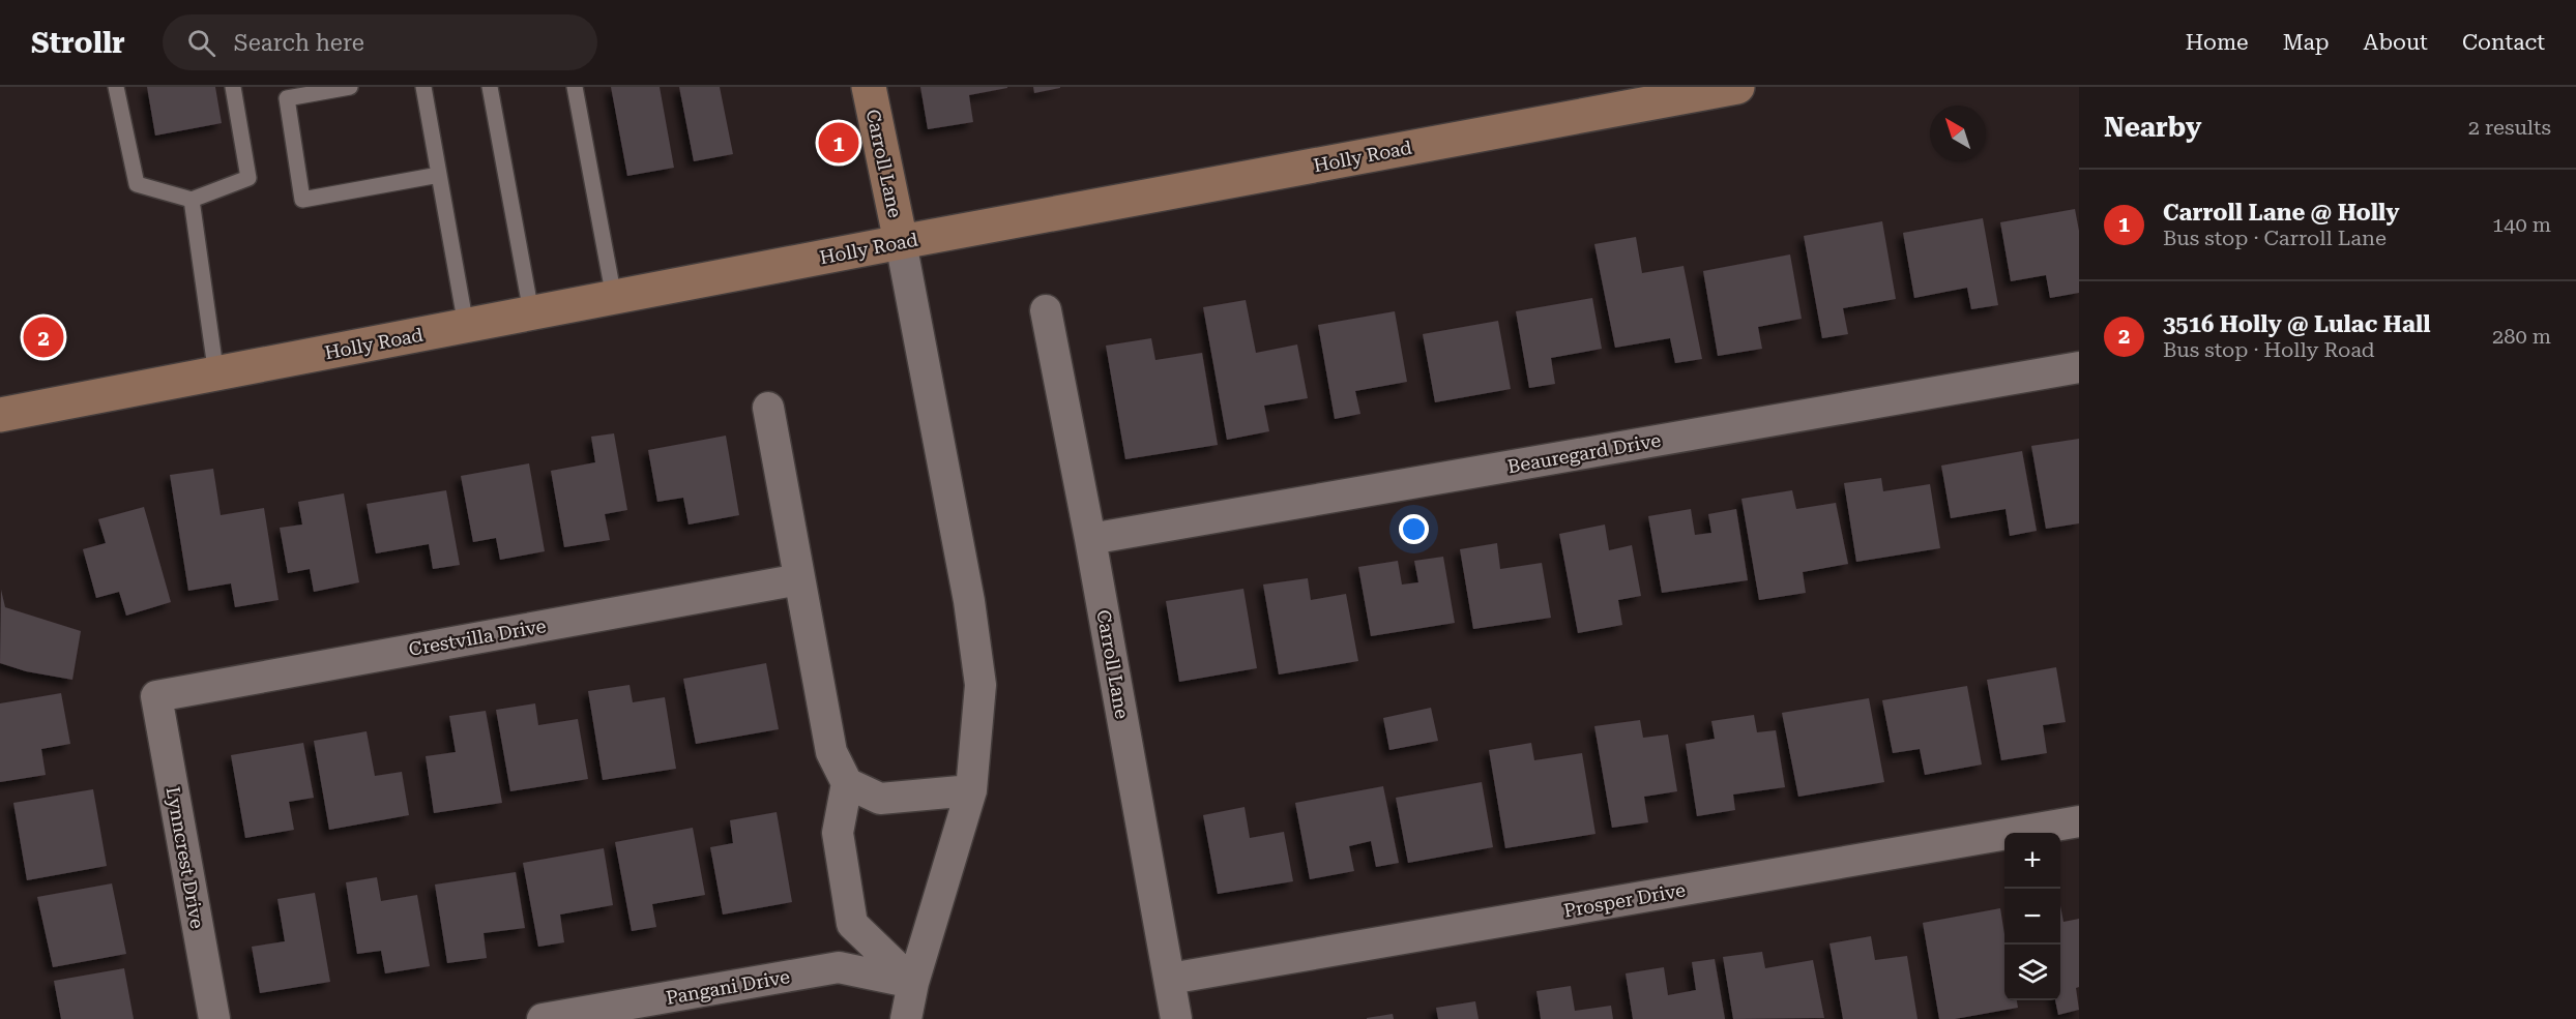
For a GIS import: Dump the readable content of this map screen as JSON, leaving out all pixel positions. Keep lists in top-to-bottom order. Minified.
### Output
{"streets":{"main road":["Holly Road","Carroll Lane"],"street":["Beauregard Drive","Crestvilla Drive","Lynncrest Drive","Prosper Drive","Pangani Drive"]},"crossings":[["Holly Road","Carroll Lane"],["Carroll Lane","Beauregard Drive"],["Carroll Lane","Prosper Drive"],["Carroll Lane","Pangani Drive"],["Crestvilla Drive","Lynncrest Drive"]],"north":"top left","page":{"header":"Strollr","search":"Search here","nav":["Home","Map","About","Contact"],"heading":["Nearby","2 results"],"pins":["1","2"],"list":[{"mark":"1","name":"Carroll Lane @ Holly","note":"Bus stop · Carroll Lane","value":"140 m"},{"mark":"2","name":"3516 Holly @ Lulac Hall","note":"Bus stop · Holly Road","value":"280 m"}],"map_buttons":["+","−"]}}
